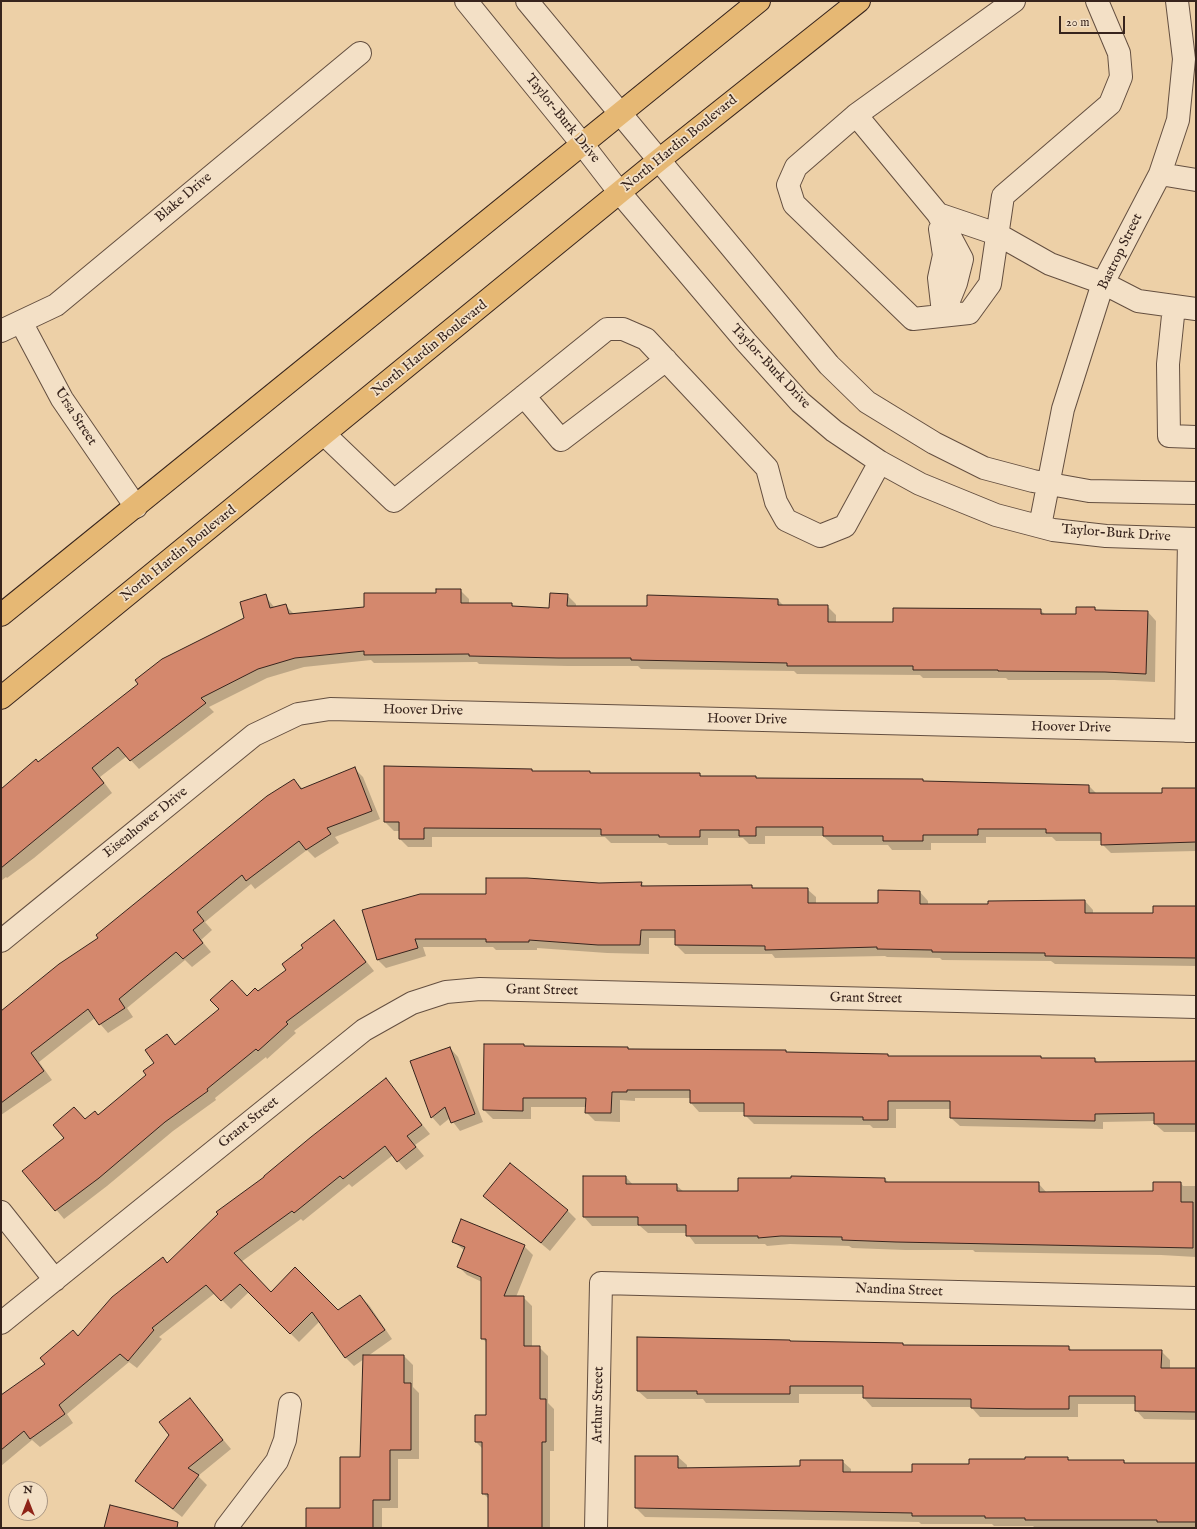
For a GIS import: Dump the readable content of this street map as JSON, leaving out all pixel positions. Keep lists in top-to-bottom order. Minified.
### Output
{"streets":{"main road":["North Hardin Boulevard"],"street":["Taylor-Burk Drive","Blake Drive","Bastrop Street","Ursa Street","Hoover Drive","Eisenhower Drive","Grant Street","Nandina Street","Arthur Street"]},"crossings":[["Taylor-Burk Drive","North Hardin Boulevard"],["Taylor-Burk Drive","Bastrop Street"],["Blake Drive","Ursa Street"],["Hoover Drive","Eisenhower Drive"],["Nandina Street","Arthur Street"]],"scale_bar":"20 m","north":"top"}
